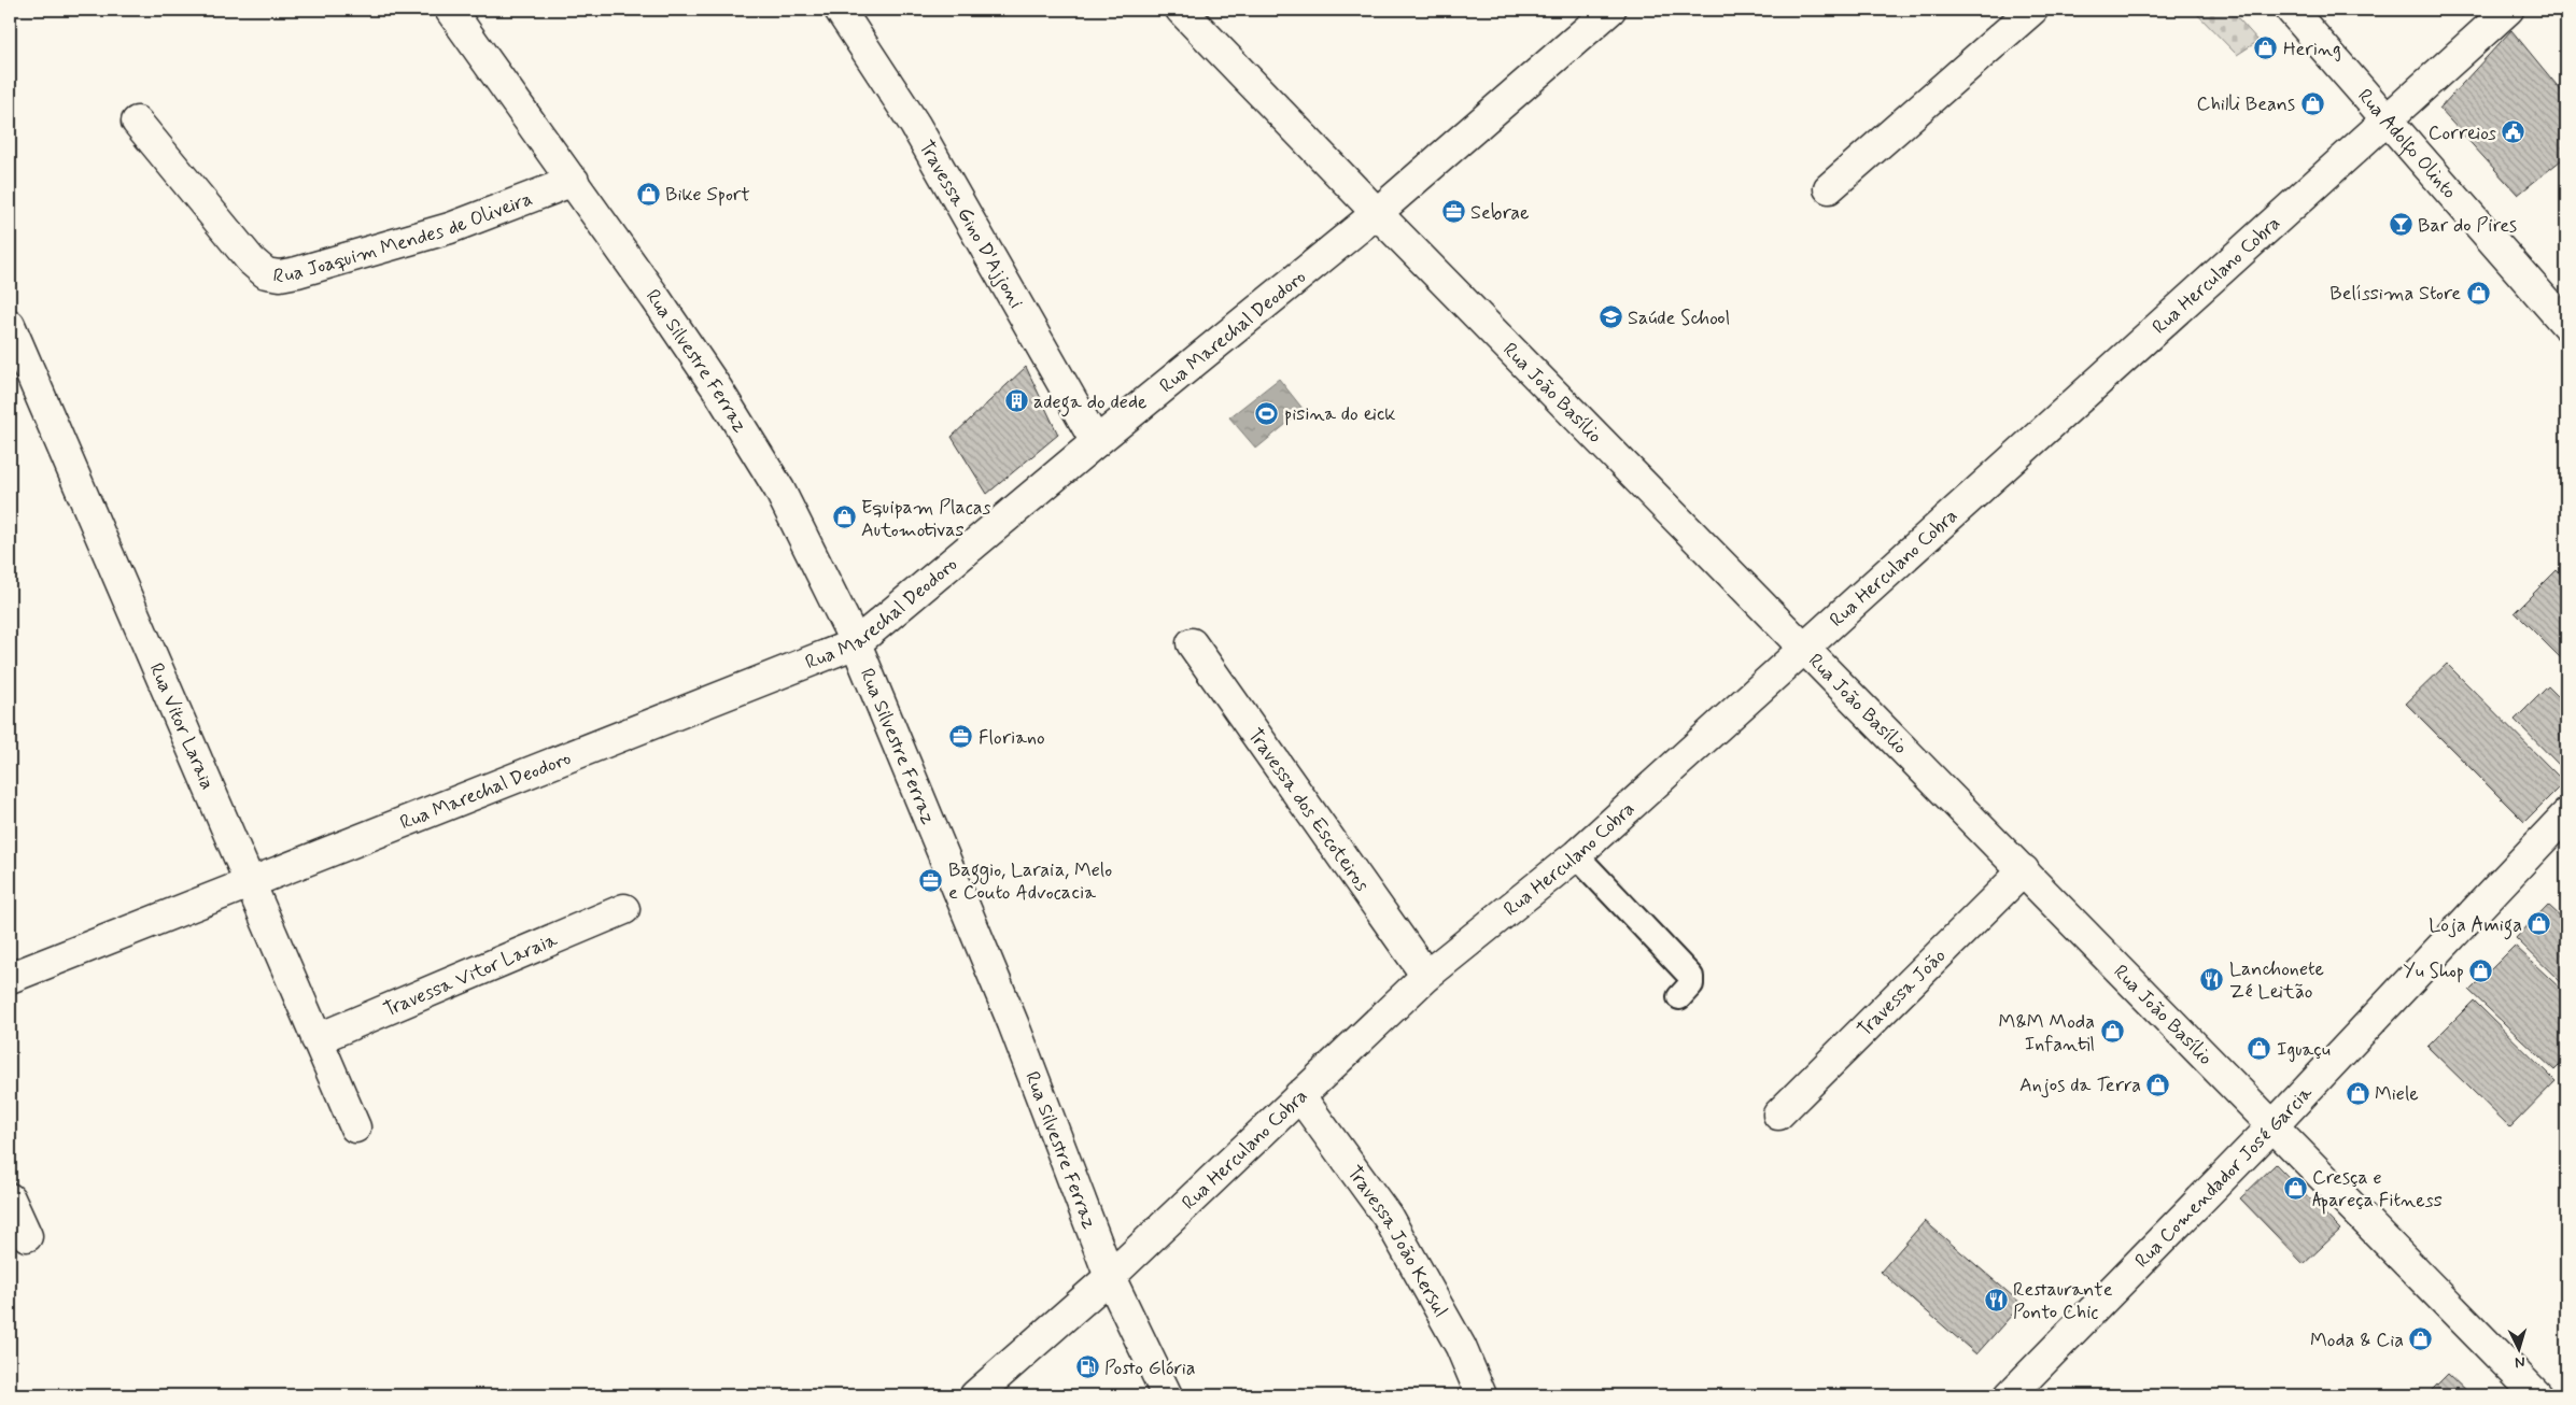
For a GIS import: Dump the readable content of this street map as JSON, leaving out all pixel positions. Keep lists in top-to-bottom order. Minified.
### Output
{"streets":{"street":["Rua Adolfo Olinto","Travessa Gino D'Ajjoni","Rua Joaquim Mendes de Oliveira","Rua Herculano Cobra","Rua Marechal Deodoro","Rua Silvestre Ferraz","Rua João Basílio","Rua Vitor Laraia","Travessa dos Escoteiros","Travessa Vitor Laraia","Travessa João","Rua Comendador José Garcia","Travessa João Kersul"]},"crossings":[["Rua Adolfo Olinto","Rua Herculano Cobra"],["Travessa Gino D'Ajjoni","Rua Marechal Deodoro"],["Rua Joaquim Mendes de Oliveira","Rua Silvestre Ferraz"],["Rua Herculano Cobra","Rua Silvestre Ferraz"],["Rua Herculano Cobra","Rua João Basílio"],["Rua Herculano Cobra","Travessa dos Escoteiros"],["Rua Herculano Cobra","Travessa João Kersul"],["Rua Marechal Deodoro","Rua Silvestre Ferraz"],["Rua Marechal Deodoro","Rua João Basílio"],["Rua Marechal Deodoro","Rua Vitor Laraia"],["Rua João Basílio","Travessa João"],["Rua João Basílio","Rua Comendador José Garcia"],["Rua Vitor Laraia","Travessa Vitor Laraia"]],"places":{"shop":["Hering","Chilli Beans","Bike Sport","Belíssima Store","Equipam Placas Automotivas","Loja Amiga","Yu Shop","M&M Moda Infantil","Iguaçu","Anjos da Terra","Miele","Cresça e Apareça Fitness","Moda & Cia"],"public building":["Correios"],"office":["Sebrae","Floriano","Baggio, Laraia, Melo e Couto Advocacia"],"bar":["Bar do Pires"],"school or university":["Saúde School"],"building":["adega do dede"],"sports":["pisina do eick"],"restaurant":["Lanchonete Zé Leitão","Restaurante Ponto Chic"],"fuel station":["Posto Glória"]},"north":"bottom"}
